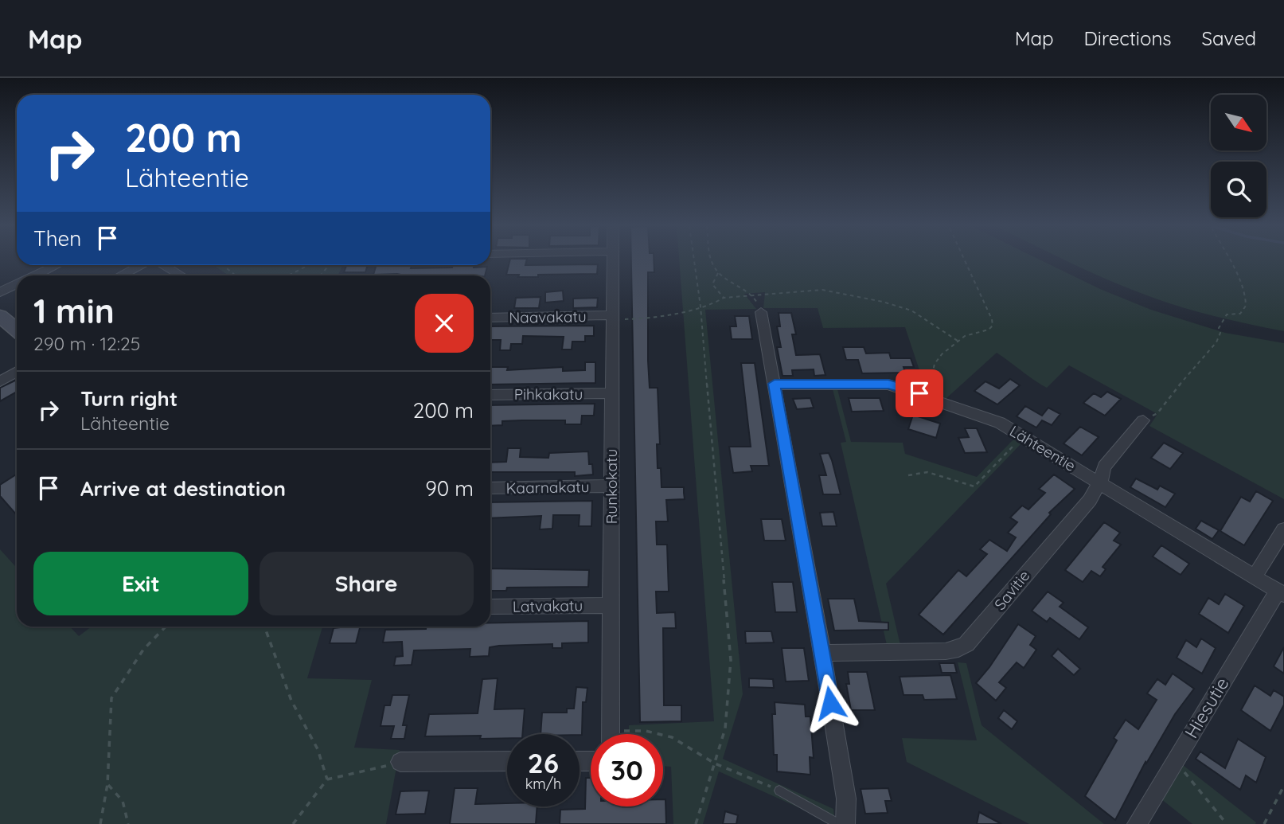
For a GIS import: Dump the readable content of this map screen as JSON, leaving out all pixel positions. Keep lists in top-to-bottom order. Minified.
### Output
{"streets":{"street":["Naavakatu","Pihkakatu","Lähteentie","Runkokatu","Kaarnakatu","Savitie","Latvakatu","Hiesutie"]},"crossings":[["Naavakatu","Runkokatu"],["Pihkakatu","Runkokatu"],["Lähteentie","Savitie"],["Lähteentie","Hiesutie"],["Runkokatu","Kaarnakatu"],["Runkokatu","Latvakatu"]],"north":"bottom right","page":{"header":"Map","nav":["Map","Directions","Saved"],"turn":["200 m","Lähteentie"],"then":"Then","heading":["1 min","290 m · 12:25"],"list":[{"name":"Turn right","note":"Lähteentie","value":"200 m"},{"name":"Arrive at destination","value":"90 m"}],"buttons":["Exit","Share"],"speed":"26 km/h","limit":"30"}}
